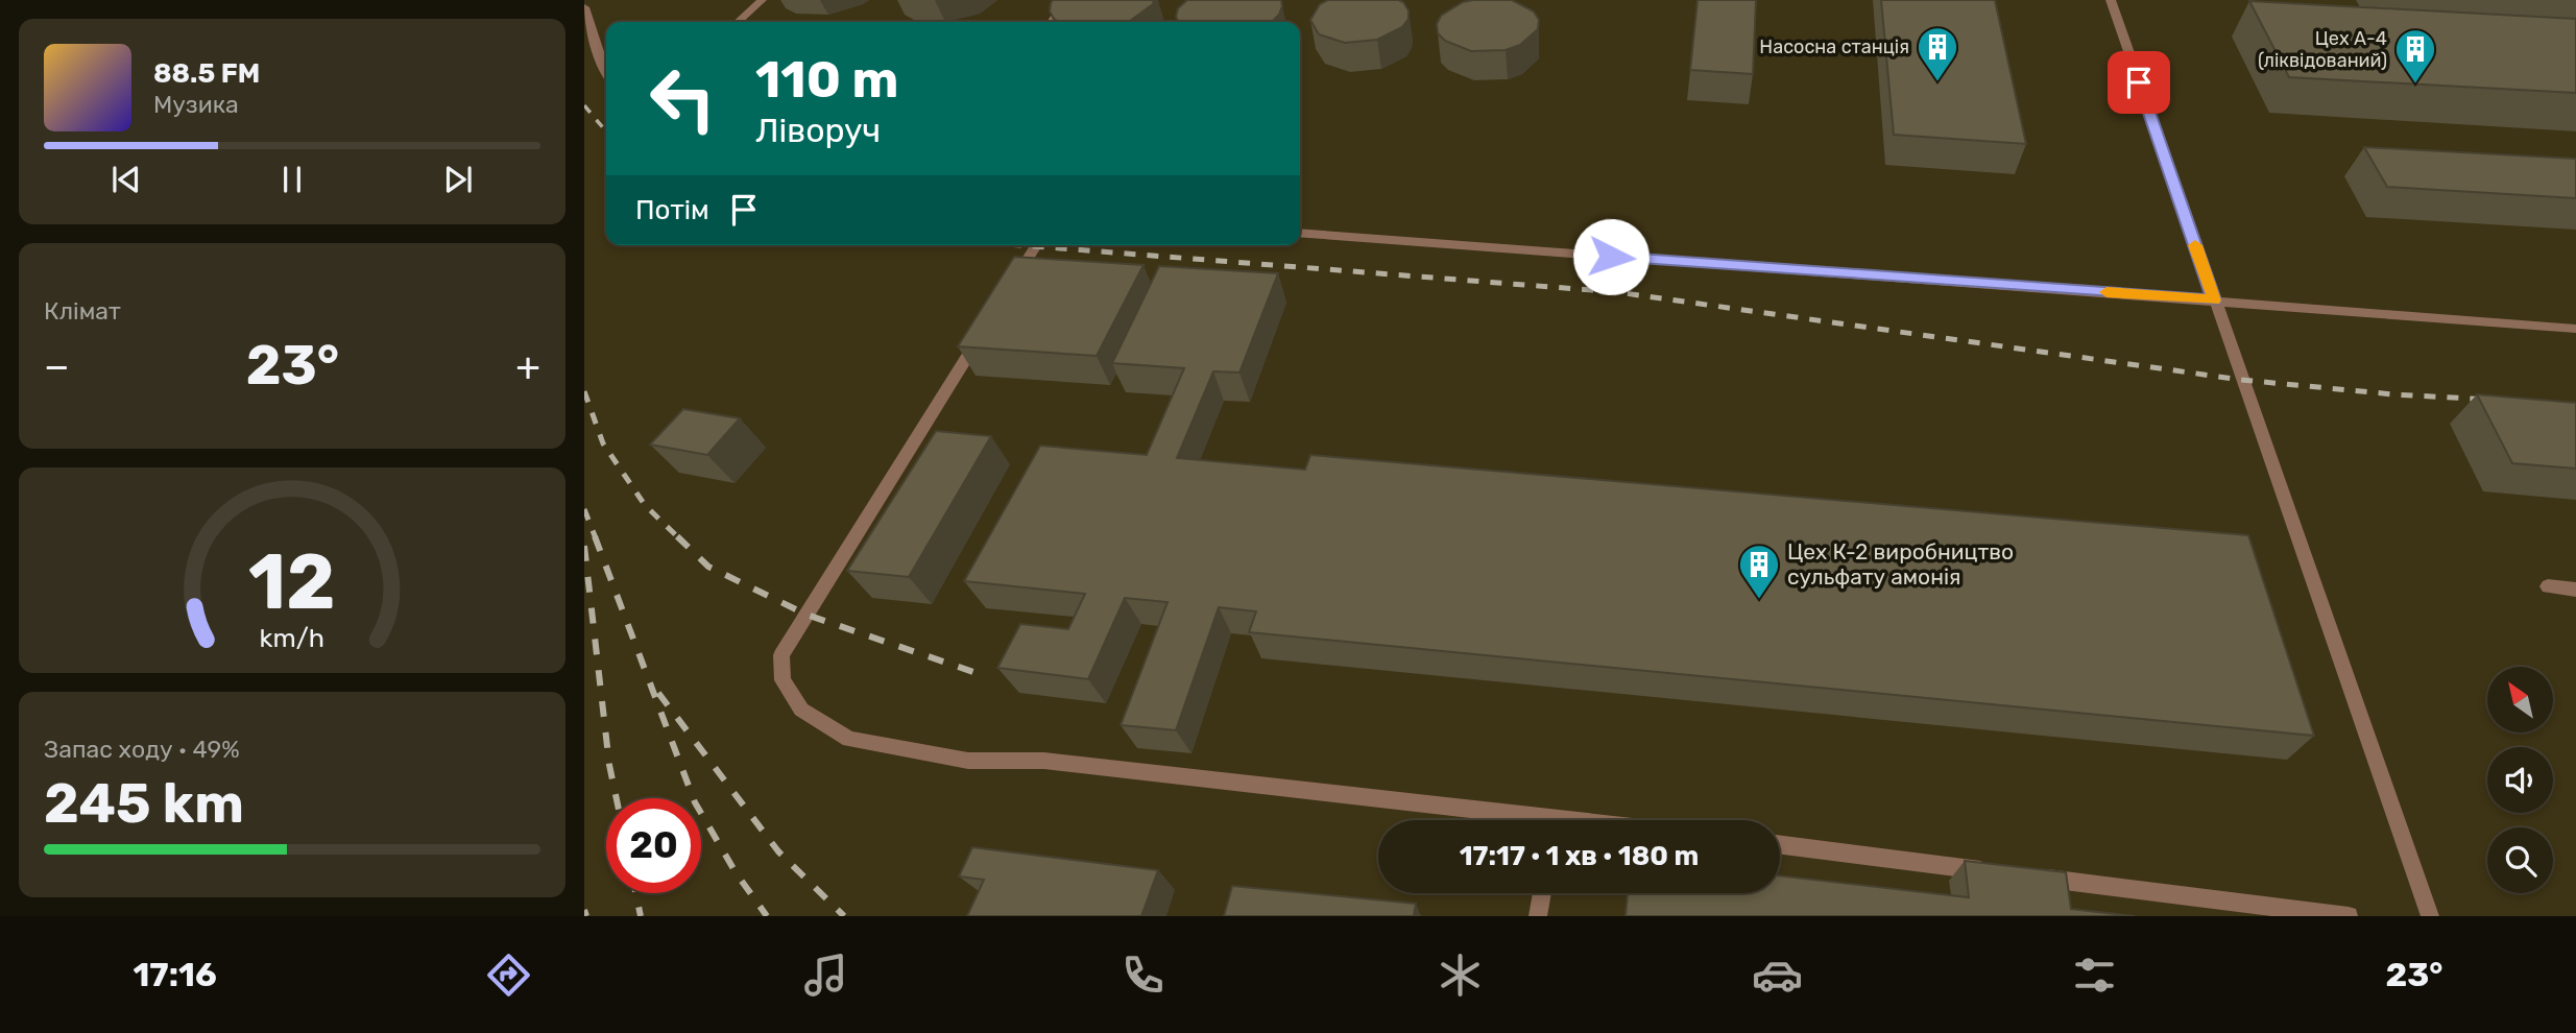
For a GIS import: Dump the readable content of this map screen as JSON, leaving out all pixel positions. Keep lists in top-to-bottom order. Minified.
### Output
{"places":{"building":["Насосна станція","Цех А-4 (ліквідований)","Цех К-2 виробництво сульфату амонія"]},"north":"top left","page":{"turn":["110 m","Ліворуч"],"song":["88.5 FM","Музика"],"then":"Потім","tile":["Клімат",["Запас ходу · 49%","245 km"]],"heat":["−","23°","+"],"limit":"20","trip":"17:17 · 1 хв · 180 m","tabs":["17:16","23°"],"gauge":["12","km/h"]}}
